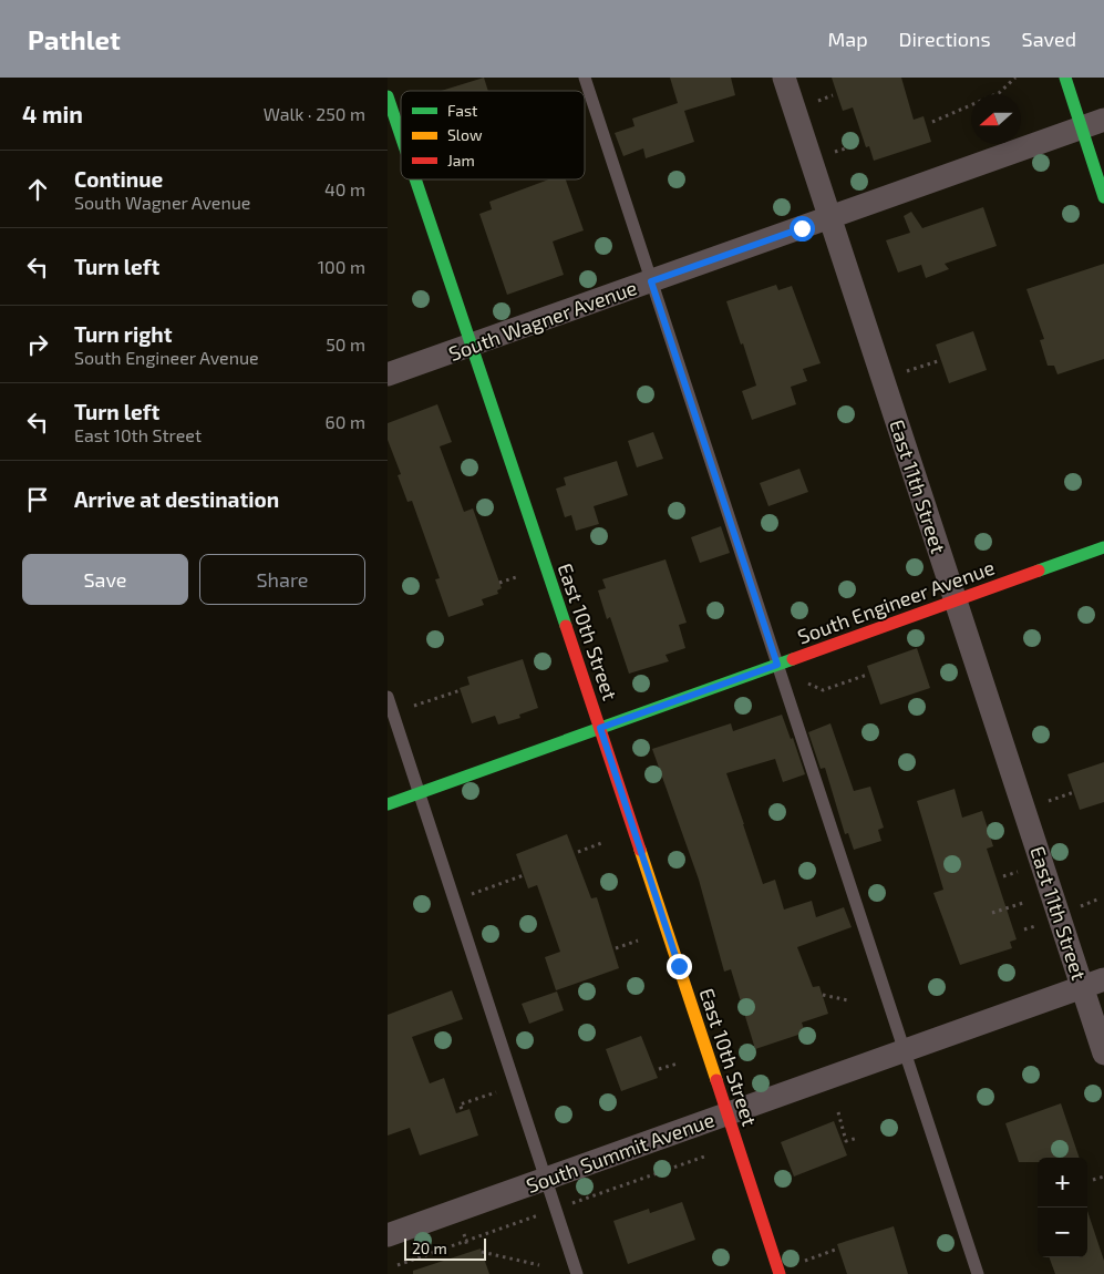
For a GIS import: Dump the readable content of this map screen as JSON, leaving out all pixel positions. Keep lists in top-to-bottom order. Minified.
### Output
{"streets":{"street":["South Wagner Avenue","East 11th Street","South Engineer Avenue","East 10th Street","South Summit Avenue"]},"crossings":[["South Wagner Avenue","East 11th Street"],["South Wagner Avenue","East 10th Street"],["East 11th Street","South Engineer Avenue"],["East 11th Street","South Summit Avenue"],["South Engineer Avenue","East 10th Street"],["East 10th Street","South Summit Avenue"]],"legend":["Fast","Slow","Jam"],"scale_bar":"20 m","north":"left","page":{"header":"Pathlet","nav":["Map","Directions","Saved"],"heading":["4 min","Walk · 250 m"],"list":[["Continue","South Wagner Avenue","40 m"],["Turn left","100 m"],["Turn right","South Engineer Avenue","50 m"],["Turn left","East 10th Street","60 m"],"Arrive at destination"],"buttons":["Save","Share"],"map_buttons":["+","−"],"scale":"20 m"}}
